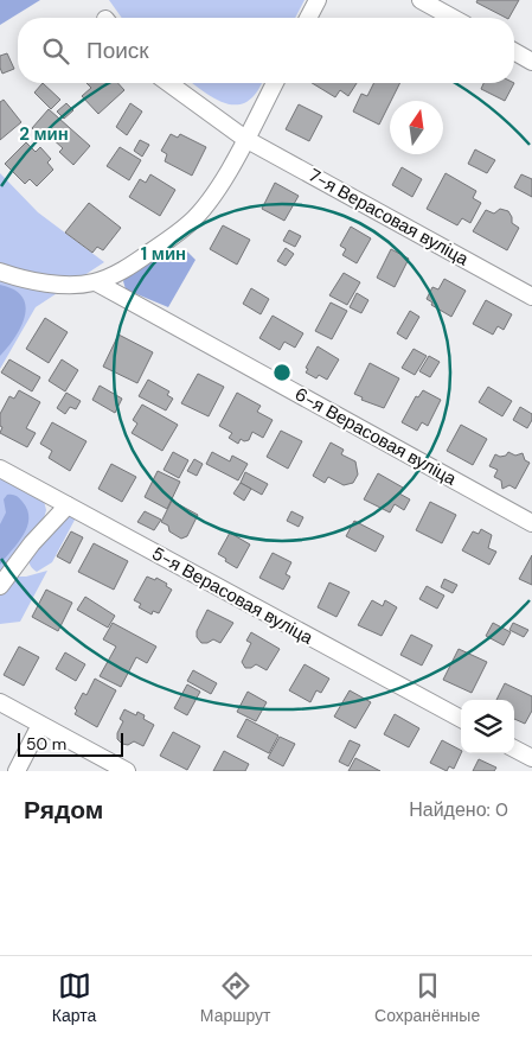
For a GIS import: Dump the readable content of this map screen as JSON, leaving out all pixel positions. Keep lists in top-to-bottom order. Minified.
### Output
{"streets":{"street":["7-я Верасовая вуліца","6-я Верасовая вуліца","5-я Верасовая вуліца"]},"scale_bar":"50 m","north":"top","page":{"search":"Поиск","scale":"50 m","heading":["Рядом","Найдено: 0"],"nav":["Карта","Маршрут","Сохранённые"]},"rings":["2 мин","1 мин"]}
